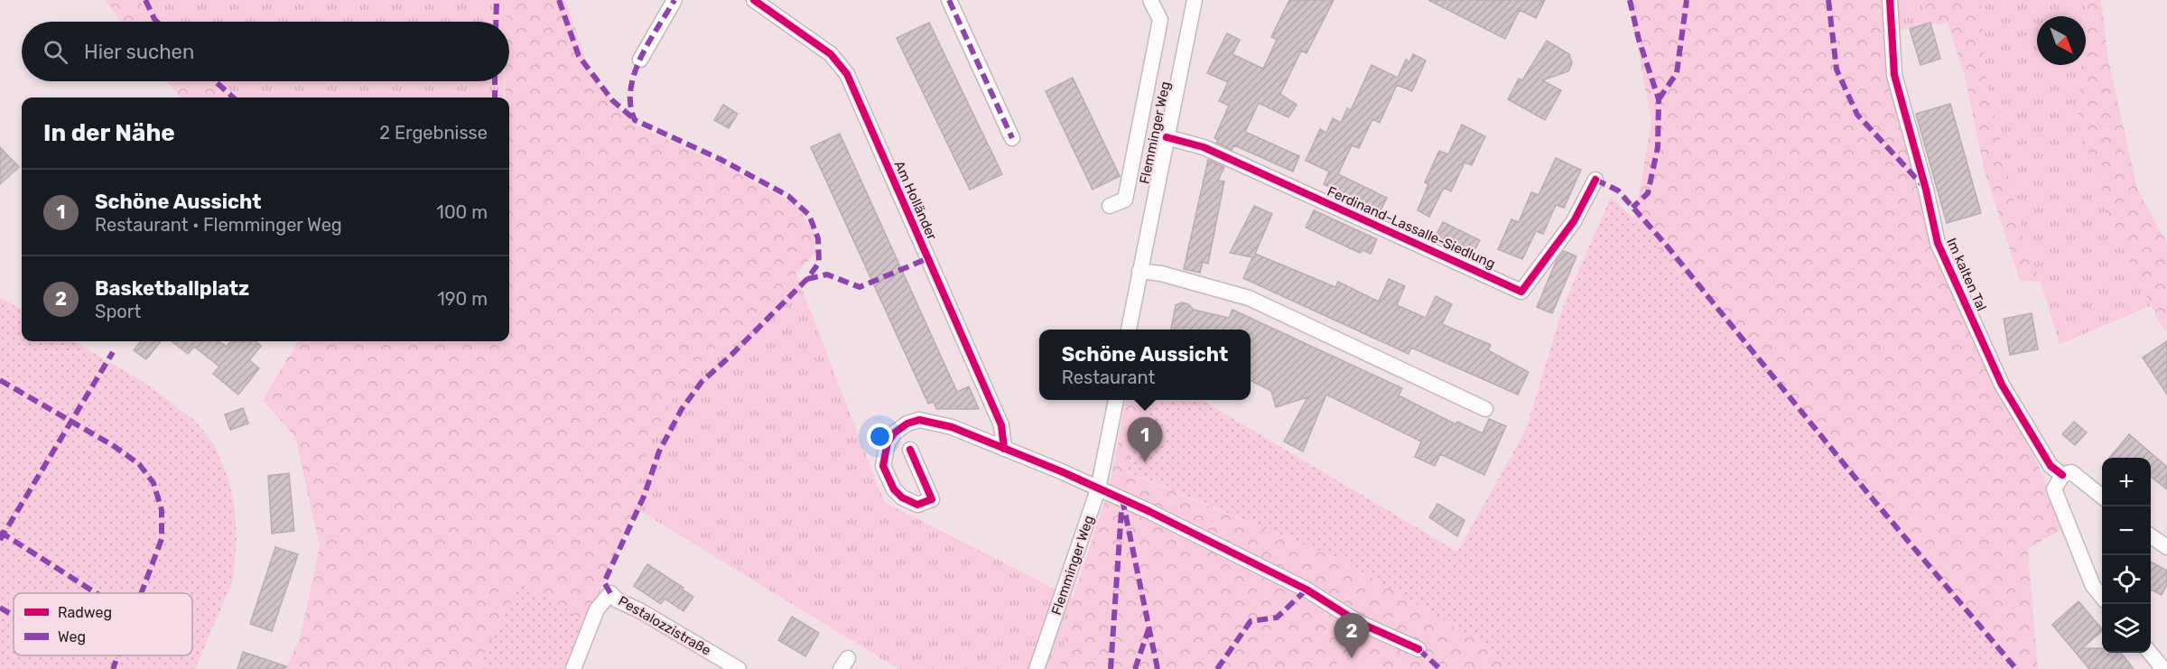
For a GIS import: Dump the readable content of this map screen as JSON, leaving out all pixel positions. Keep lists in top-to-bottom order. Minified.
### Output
{"streets":{"street":["Flemminger Weg","Am Holländer","Ferdinand-Lassalle-Siedlung","Im kalten Tal","Pestalozzistraße"]},"crossings":[["Flemminger Weg","Ferdinand-Lassalle-Siedlung"]],"legend":["Radweg","Weg"],"north":"bottom right","page":{"search":"Hier suchen","heading":["In der Nähe","2 Ergebnisse"],"list":[{"mark":"1","name":"Schöne Aussicht","note":"Restaurant · Flemminger Weg","value":"100 m"},{"mark":"2","name":"Basketballplatz","note":"Sport","value":"190 m"}],"popup":["Schöne Aussicht","Restaurant"],"pins":["1","2"],"map_buttons":["+","−"]}}
